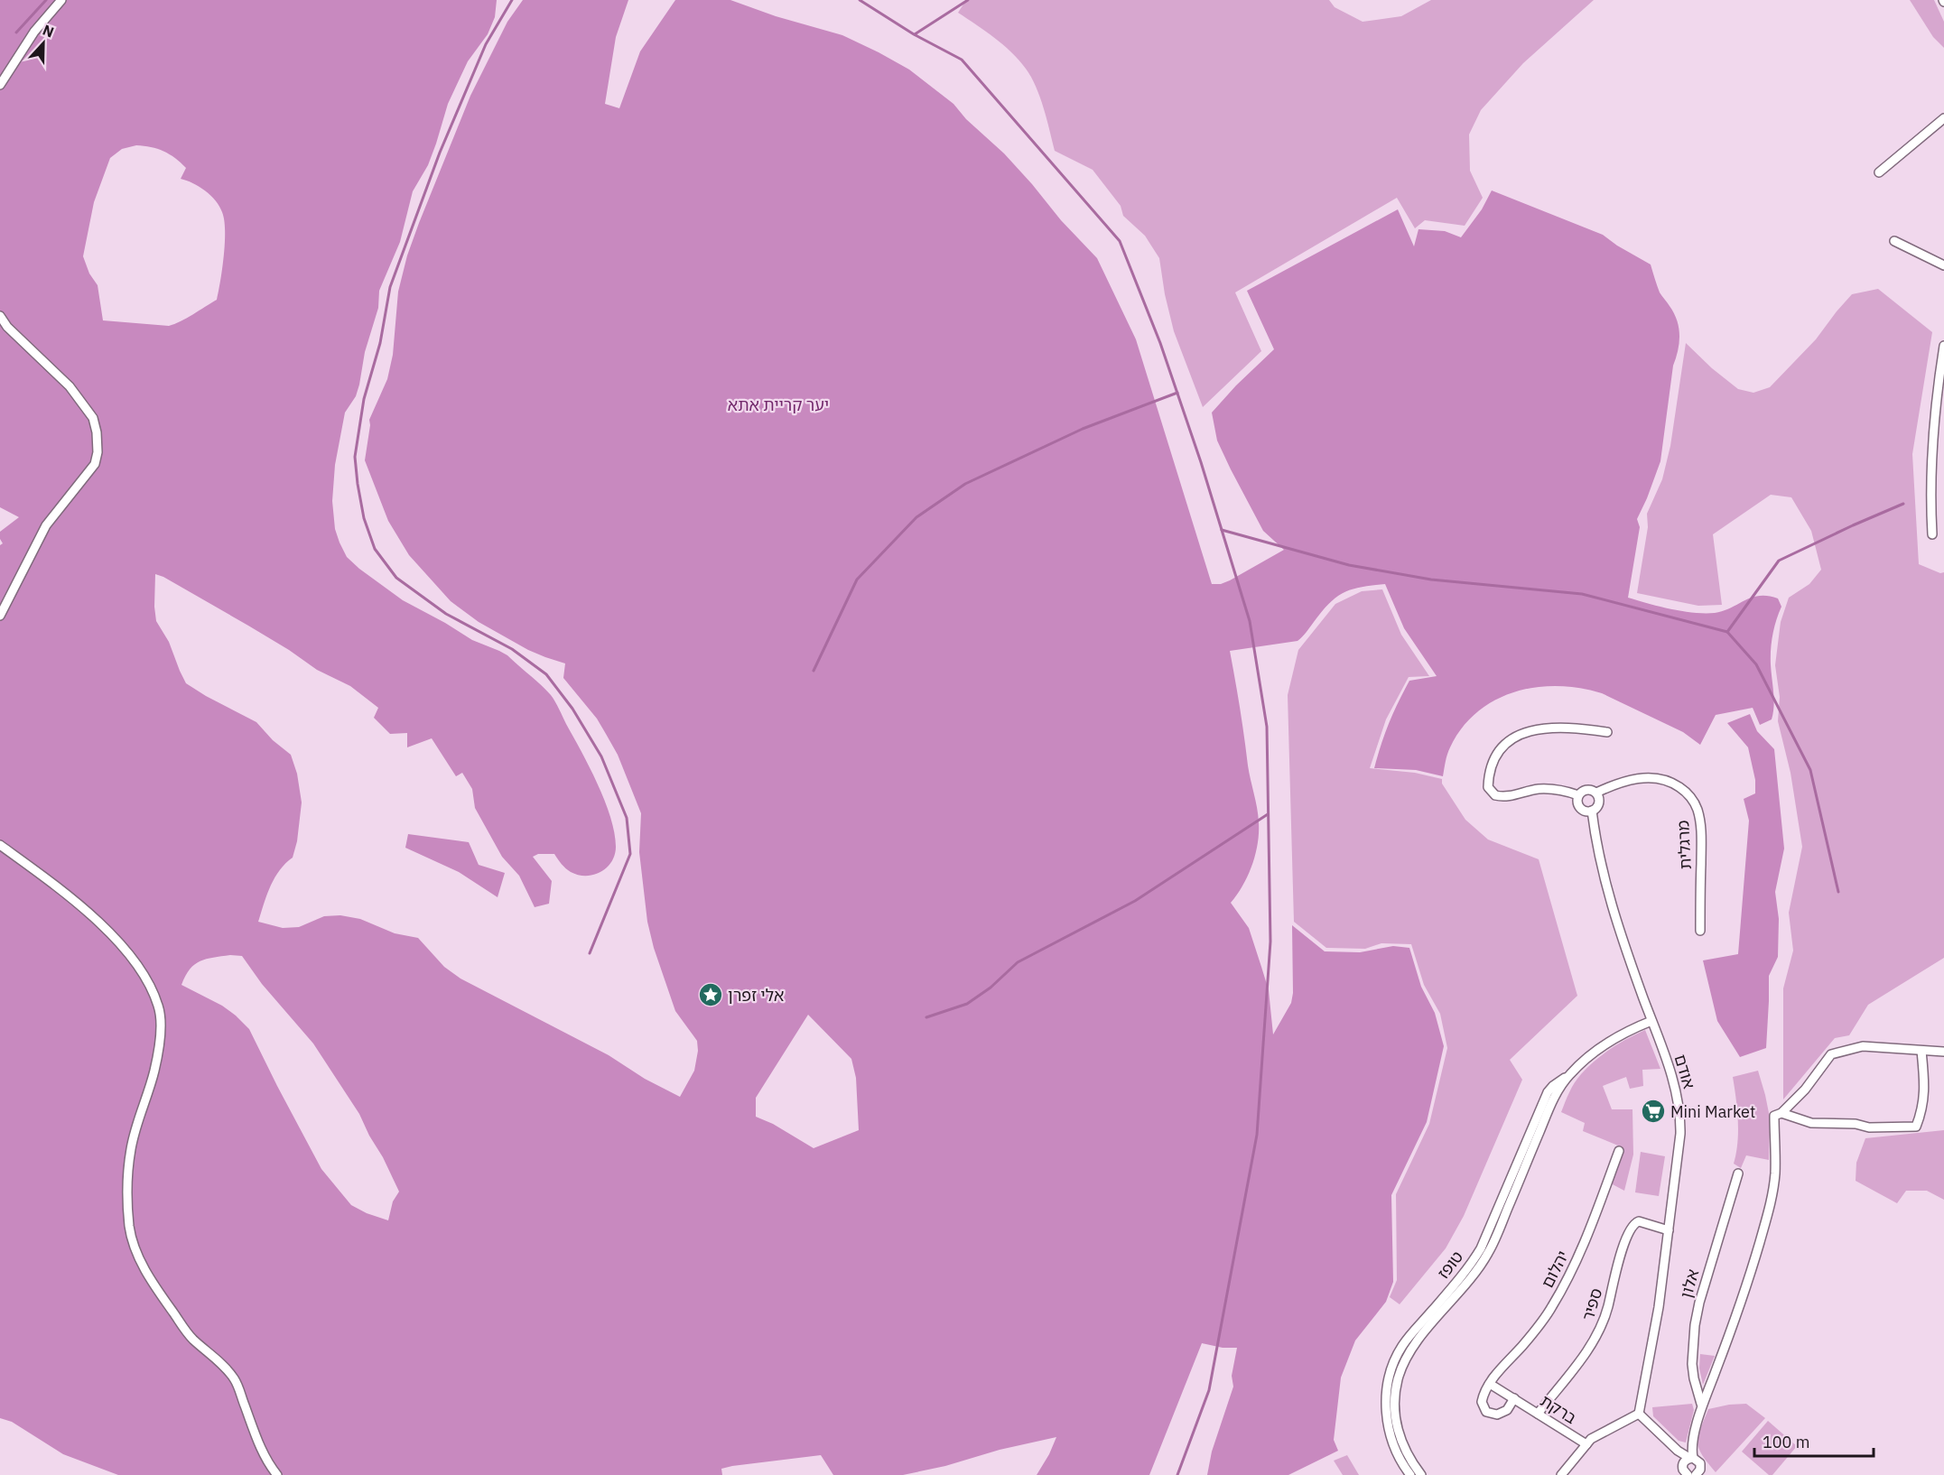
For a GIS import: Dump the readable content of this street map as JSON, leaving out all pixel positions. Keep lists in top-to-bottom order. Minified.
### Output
{"streets":{"street":["מרגלית","אודם","טופז","יהלום","אלון","ספיר","ברקת"]},"crossings":[["מרגלית","אודם"],["אודם","טופז"],["אודם","ספיר"],["יהלום","ברקת"],["ספיר","ברקת"]],"parks":["יער קריית אתא"],"places":{"place":["אלי זפרן"],"supermarket":["Mini Market"]},"scale_bar":"100 m","north":"top"}
